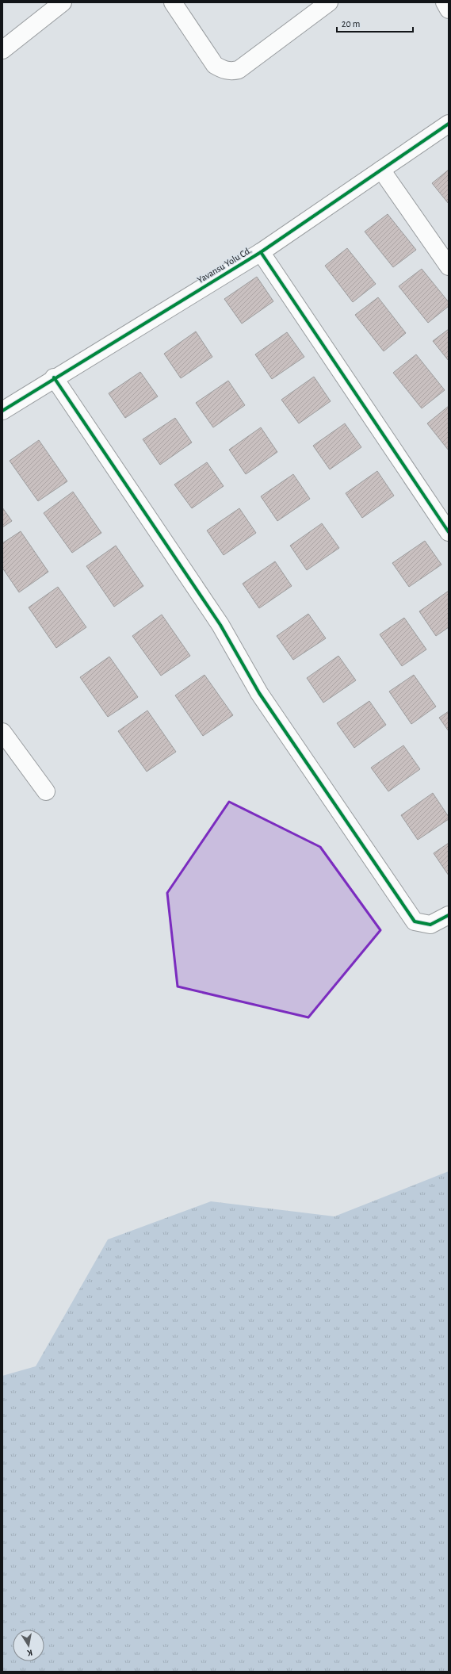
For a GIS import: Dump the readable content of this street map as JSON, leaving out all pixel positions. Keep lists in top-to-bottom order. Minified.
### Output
{"streets":{"street":["Yavansu Yolu Cd."]},"scale_bar":"20 m","north":"bottom"}
